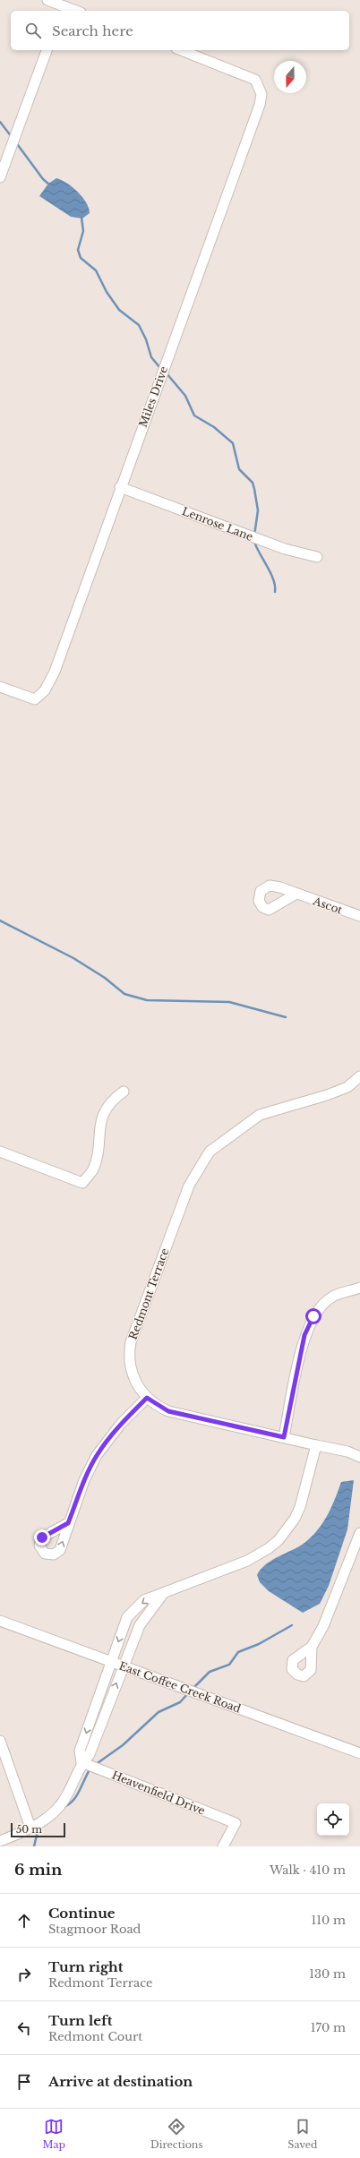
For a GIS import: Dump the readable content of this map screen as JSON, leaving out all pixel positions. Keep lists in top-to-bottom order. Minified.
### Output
{"streets":{"street":["Miles Drive","Lenrose Lane","Ascot","Redmont Terrace","East Coffee Creek Road","Heavenfield Drive"]},"crossings":[["Miles Drive","Lenrose Lane"]],"scale_bar":"50 m","north":"bottom","page":{"search":"Search here","scale":"50 m","heading":["6 min","Walk · 410 m"],"list":[["Continue","Stagmoor Road","110 m"],["Turn right","Redmont Terrace","130 m"],["Turn left","Redmont Court","170 m"],"Arrive at destination"],"nav":["Map","Directions","Saved"]}}
